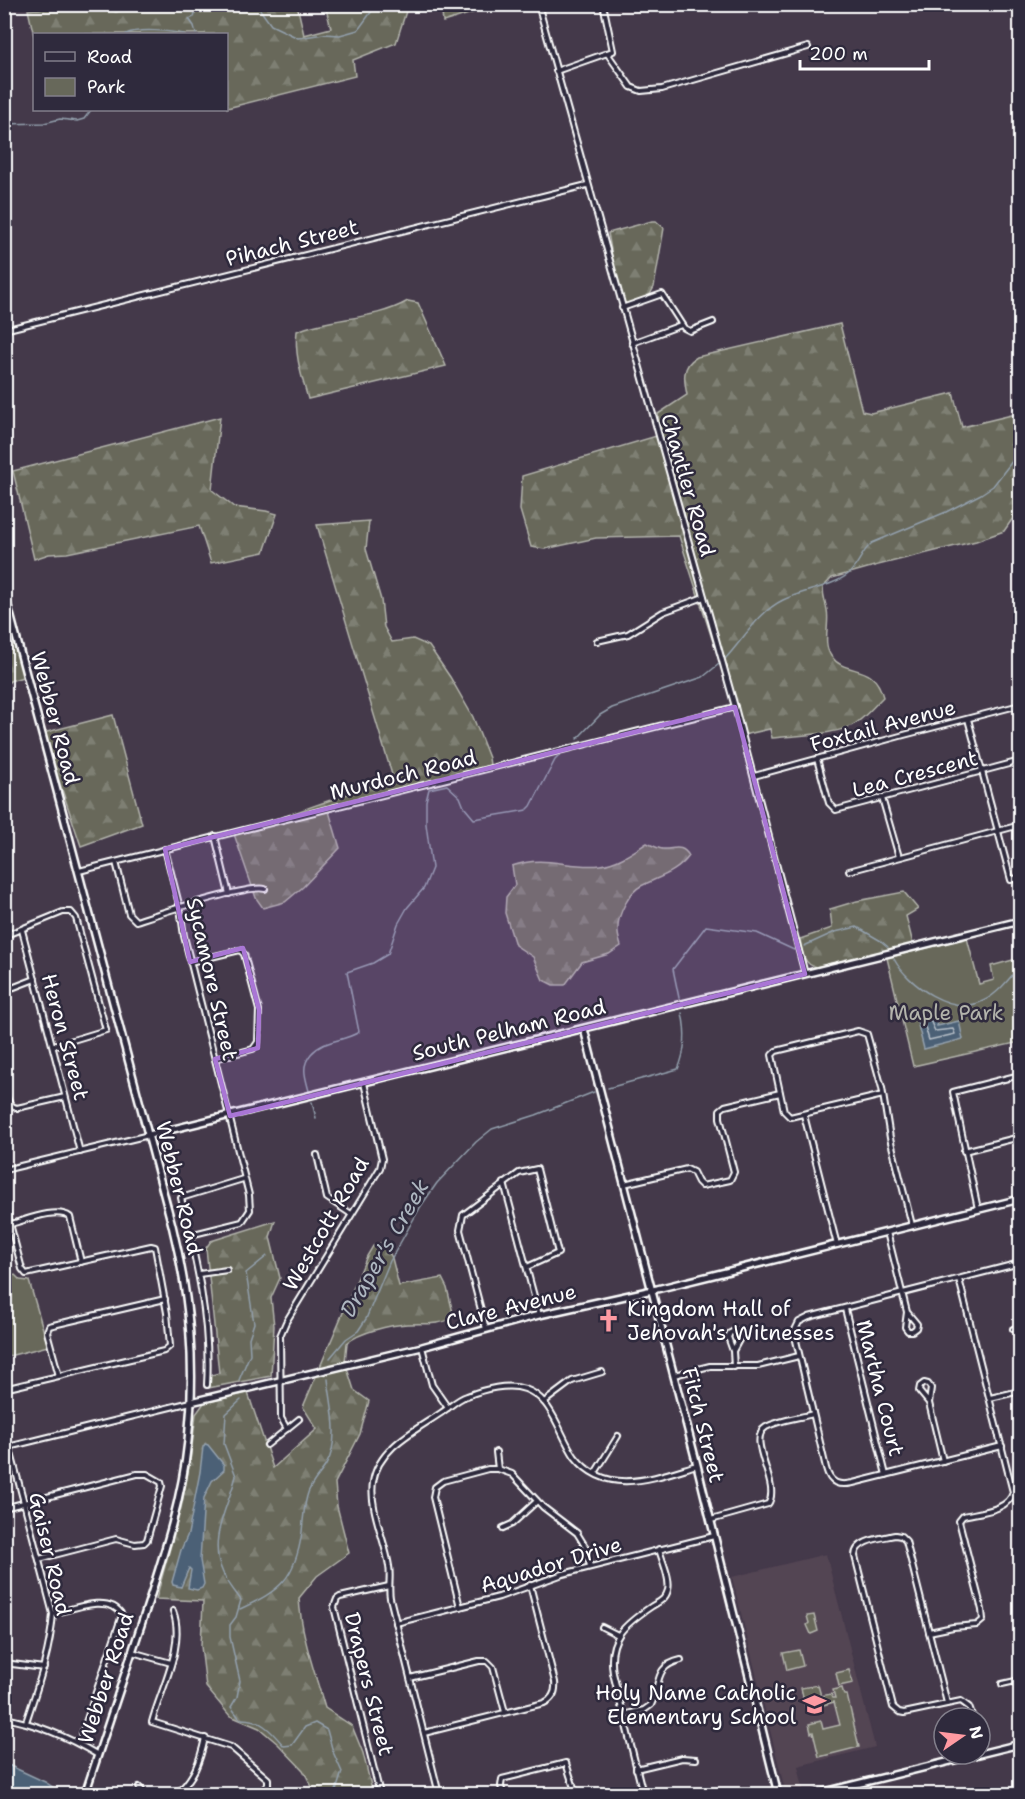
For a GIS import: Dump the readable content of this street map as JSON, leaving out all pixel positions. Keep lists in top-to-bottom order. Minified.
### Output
{"streets":{"main road":["Webber Road","South Pelham Road","Clare Avenue","Fitch Street"],"street":["Pihach Street","Chantler Road","Foxtail Avenue","Lea Crescent","Murdoch Road","Sycamore Street","Heron Street","Westcott Road","Martha Court","Gaiser Road","Aquador Drive","Drapers Street"]},"crossings":[["Pihach Street","Chantler Road"],["Chantler Road","Foxtail Avenue"],["Chantler Road","Murdoch Road"],["Chantler Road","South Pelham Road"],["Webber Road","Murdoch Road"],["Webber Road","South Pelham Road"],["Webber Road","Clare Avenue"],["Foxtail Avenue","Lea Crescent"],["Murdoch Road","Sycamore Street"],["Sycamore Street","South Pelham Road"],["South Pelham Road","Heron Street"],["South Pelham Road","Westcott Road"],["South Pelham Road","Fitch Street"],["Westcott Road","Clare Avenue"],["Clare Avenue","Fitch Street"],["Clare Avenue","Gaiser Road"],["Fitch Street","Aquador Drive"]],"water":["Draper's Creek"],"parks":["Maple Park"],"places":{"church":["Kingdom Hall of Jehovah's Witnesses"],"school or university":["Holy Name Catholic Elementary School"]},"legend":["Road","Park"],"scale_bar":"200 m","north":"right"}
